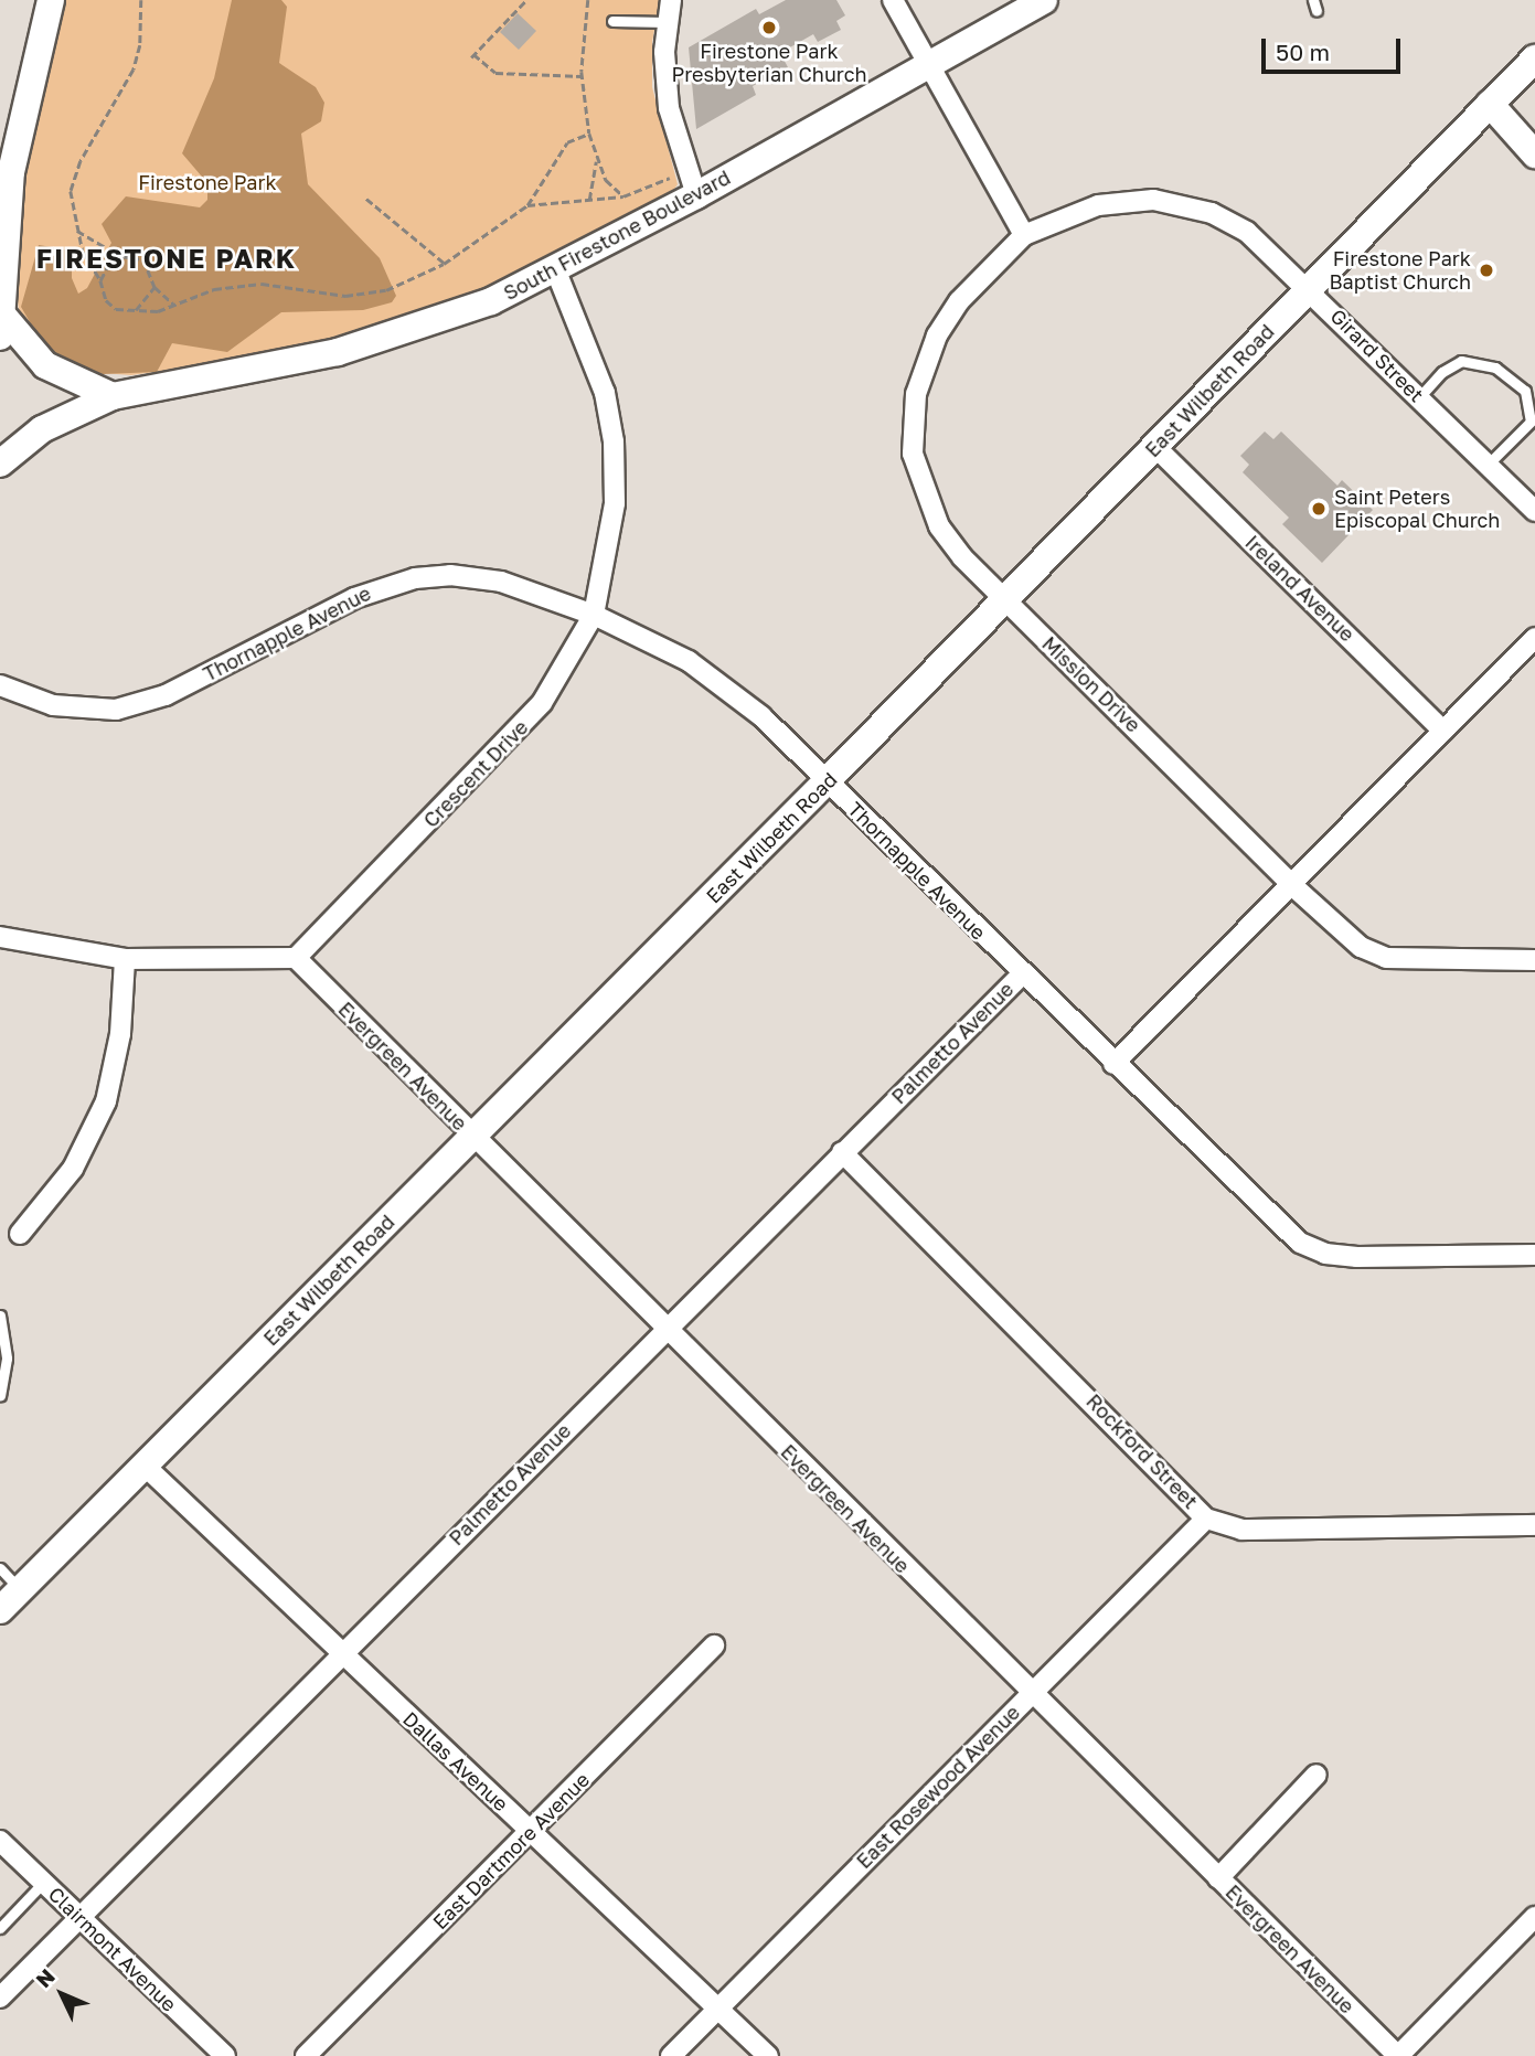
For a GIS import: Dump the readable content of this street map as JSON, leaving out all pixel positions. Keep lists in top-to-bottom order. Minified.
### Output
{"streets":{"main road":["South Firestone Boulevard","East Wilbeth Road"],"street":["Girard Street","Ireland Avenue","Thornapple Avenue","Mission Drive","Crescent Drive","Palmetto Avenue","Evergreen Avenue","Rockford Street","Dallas Avenue","East Rosewood Avenue","East Dartmore Avenue","Clairmont Avenue"]},"crossings":[["South Firestone Boulevard","Crescent Drive"],["Girard Street","East Wilbeth Road"],["Girard Street","Mission Drive"],["East Wilbeth Road","Ireland Avenue"],["East Wilbeth Road","Thornapple Avenue"],["East Wilbeth Road","Mission Drive"],["East Wilbeth Road","Evergreen Avenue"],["East Wilbeth Road","Dallas Avenue"],["Thornapple Avenue","Crescent Drive"],["Thornapple Avenue","Palmetto Avenue"],["Crescent Drive","Evergreen Avenue"],["Palmetto Avenue","Evergreen Avenue"],["Palmetto Avenue","Rockford Street"],["Palmetto Avenue","Dallas Avenue"],["Palmetto Avenue","Clairmont Avenue"],["Evergreen Avenue","East Rosewood Avenue"],["Rockford Street","East Rosewood Avenue"],["Dallas Avenue","East Rosewood Avenue"],["Dallas Avenue","East Dartmore Avenue"]],"districts":["FIRESTONE PARK"],"parks":["Firestone Park"],"places":["Firestone Park Presbyterian Church","Firestone Park Baptist Church","Saint Peters Episcopal Church"],"scale_bar":"50 m","north":"top left"}
